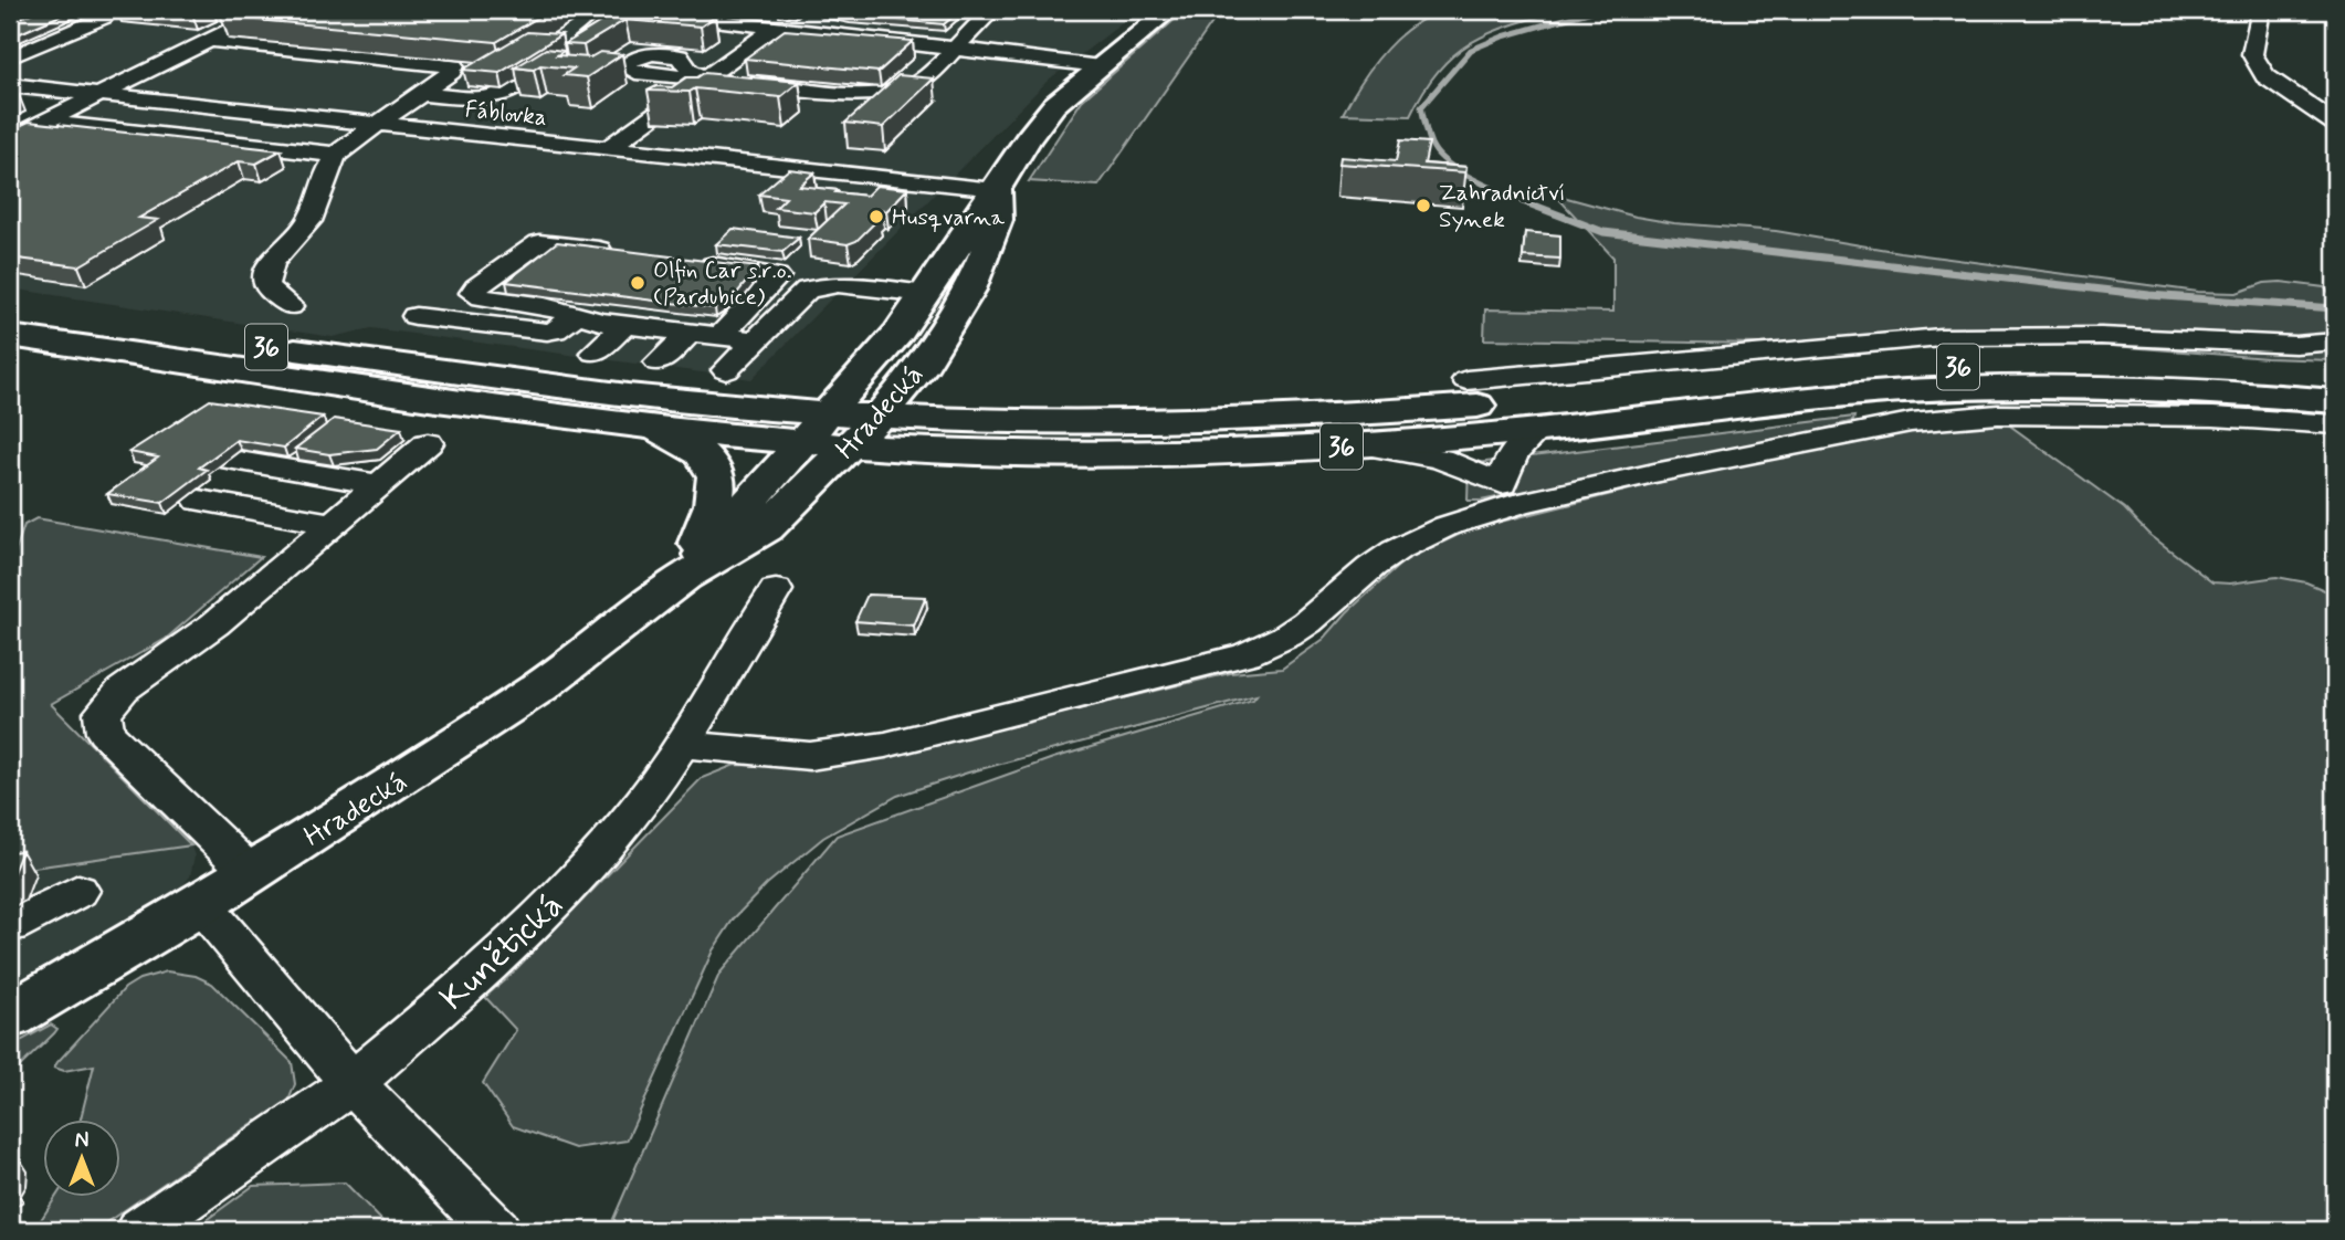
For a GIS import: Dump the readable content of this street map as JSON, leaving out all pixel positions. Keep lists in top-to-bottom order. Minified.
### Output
{"streets":{"main road":["36","Hradecká"],"street":["Fáblovka","Kunětická"]},"crossings":[["Fáblovka","Hradecká"],["36","Hradecká"]],"places":["Zahradnictví Synek","Husqvarna","Olfin Car s.r.o. (Pardubice)"],"north":"top"}
